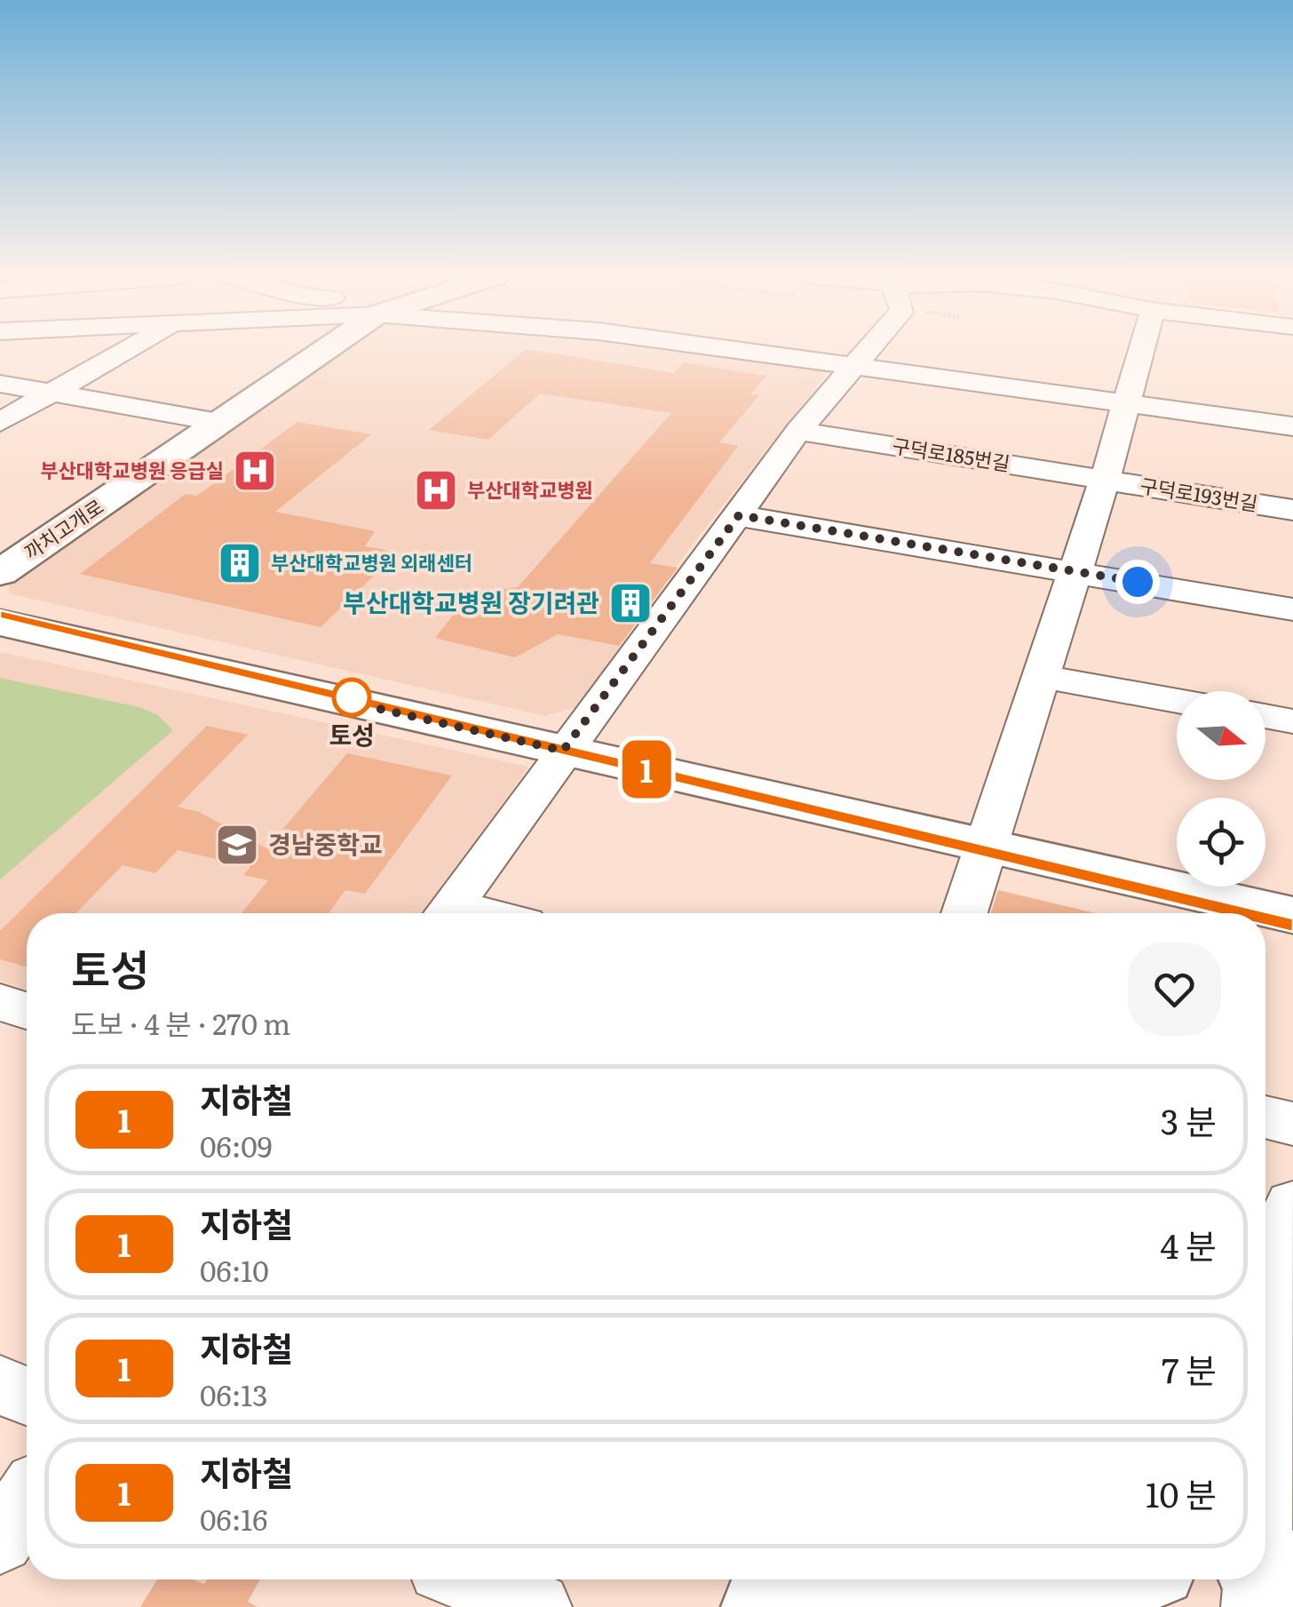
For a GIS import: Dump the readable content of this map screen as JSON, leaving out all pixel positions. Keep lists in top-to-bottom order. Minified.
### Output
{"streets":{"main road":["까치고개로"],"street":["구덕로185번길","구덕로193번길"]},"crossings":[["구덕로185번길","구덕로193번길"]],"places":{"hospital":["부산대학교병원 응급실","부산대학교병원"],"building":["부산대학교병원 외래센터","부산대학교병원 장기려관"],"other":["토성"],"school or university":["경남중학교"]},"lines":["metro line 1"],"north":"right","page":{"on_map":"1","heading":["토성","도보 · 4 분 · 270 m"],"list":[{"mark":"1","name":"지하철","note":"06:09","value":"3 분"},{"mark":"1","name":"지하철","note":"06:10","value":"4 분"},{"mark":"1","name":"지하철","note":"06:13","value":"7 분"},{"mark":"1","name":"지하철","note":"06:16","value":"10 분"}]}}
